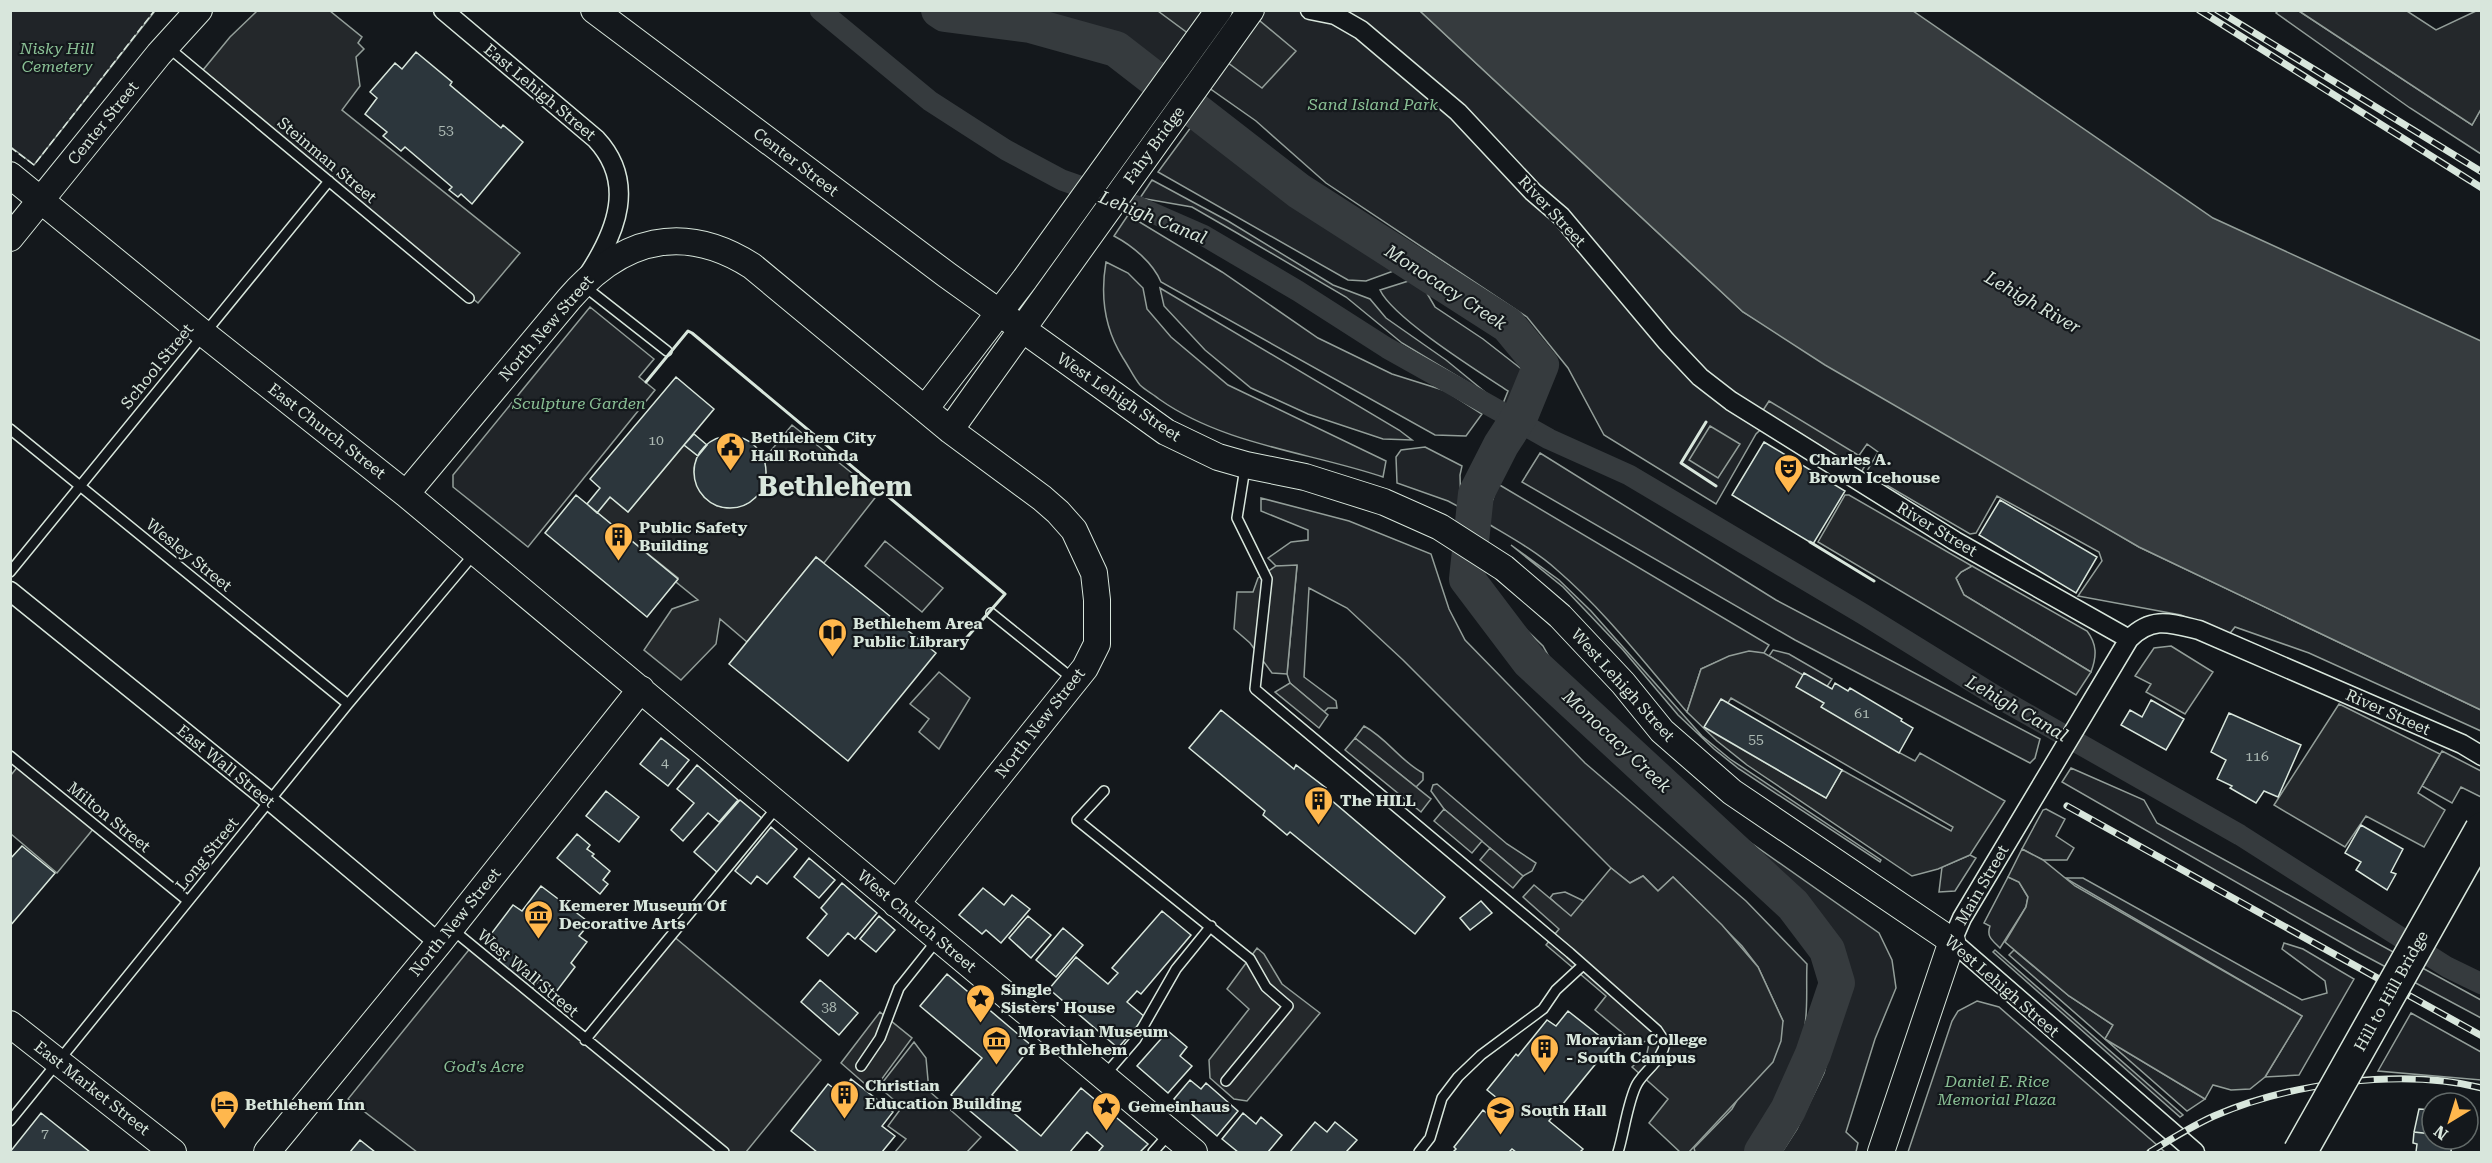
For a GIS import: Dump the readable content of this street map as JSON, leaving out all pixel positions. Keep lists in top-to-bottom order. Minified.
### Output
{"streets":{"highway":["Hill to Hill Bridge"],"main road":["Center Street","Fahy Bridge","North New Street","West Lehigh Street","East Church Street","Main Street","West Church Street","East Market Street"],"street":["East Lehigh Street","River Street","East Wall Street"],"lane":["Steinman Street","School Street","Wesley Street","Milton Street","Long Street","West Wall Street"]},"crossings":[["East Lehigh Street","North New Street"],["Center Street","Fahy Bridge"],["Center Street","Steinman Street"],["Center Street","West Lehigh Street"],["Center Street","East Church Street"],["Fahy Bridge","West Lehigh Street"],["Steinman Street","School Street"],["River Street","Main Street"],["North New Street","East Church Street"],["North New Street","East Wall Street"],["North New Street","West Church Street"],["North New Street","West Wall Street"],["School Street","East Church Street"],["School Street","Wesley Street"],["West Lehigh Street","Main Street"],["East Church Street","Long Street"],["East Church Street","West Church Street"],["Wesley Street","Long Street"],["East Wall Street","Long Street"],["East Wall Street","West Wall Street"],["Milton Street","Long Street"],["Long Street","East Market Street"]],"districts":["Bethlehem"],"water":["Lehigh Canal","Monocacy Creek","Lehigh River"],"parks":["Nisky Hill Cemetery","Sand Island Park","Sculpture Garden","God's Acre","Daniel E. Rice Memorial Plaza"],"places":{"public building":["Bethlehem City Hall Rotunda"],"theatre":["Charles A. Brown Icehouse"],"building":["Public Safety Building","The HILL","Moravian College - South Campus","Christian Education Building"],"library":["Bethlehem Area Public Library"],"museum":["Kemerer Museum Of Decorative Arts","Moravian Museum of Bethlehem"],"place":["Single Sisters' House","Gemeinhaus"],"hotel":["Bethlehem Inn"],"school or university":["South Hall"]},"house_numbers":["53","10","61","55","116","4","38","7"],"north":"bottom left"}
